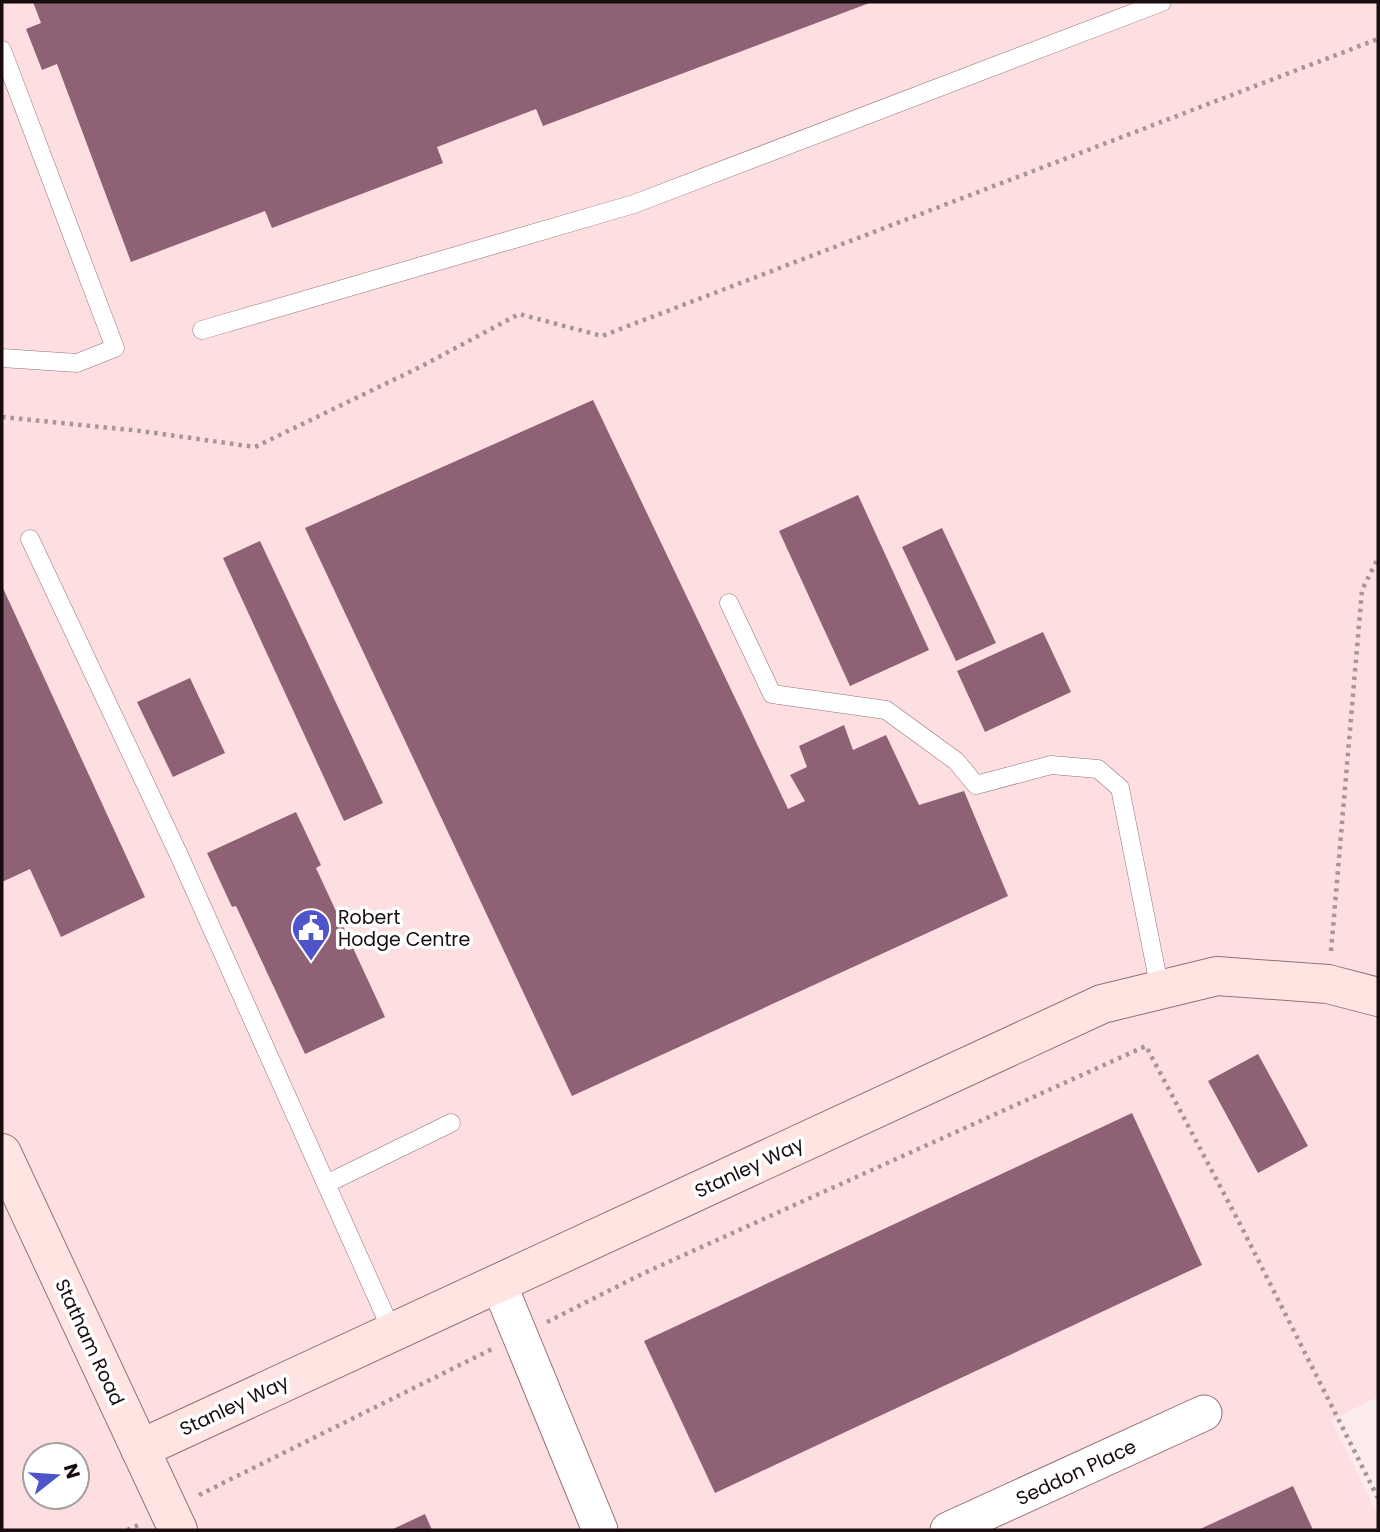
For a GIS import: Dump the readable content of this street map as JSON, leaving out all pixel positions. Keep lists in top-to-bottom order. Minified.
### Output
{"streets":{"street":["Stanley Way","Statham Road","Seddon Place"]},"crossings":[["Stanley Way","Statham Road"]],"places":{"public building":["Robert Hodge Centre"]},"north":"right"}
